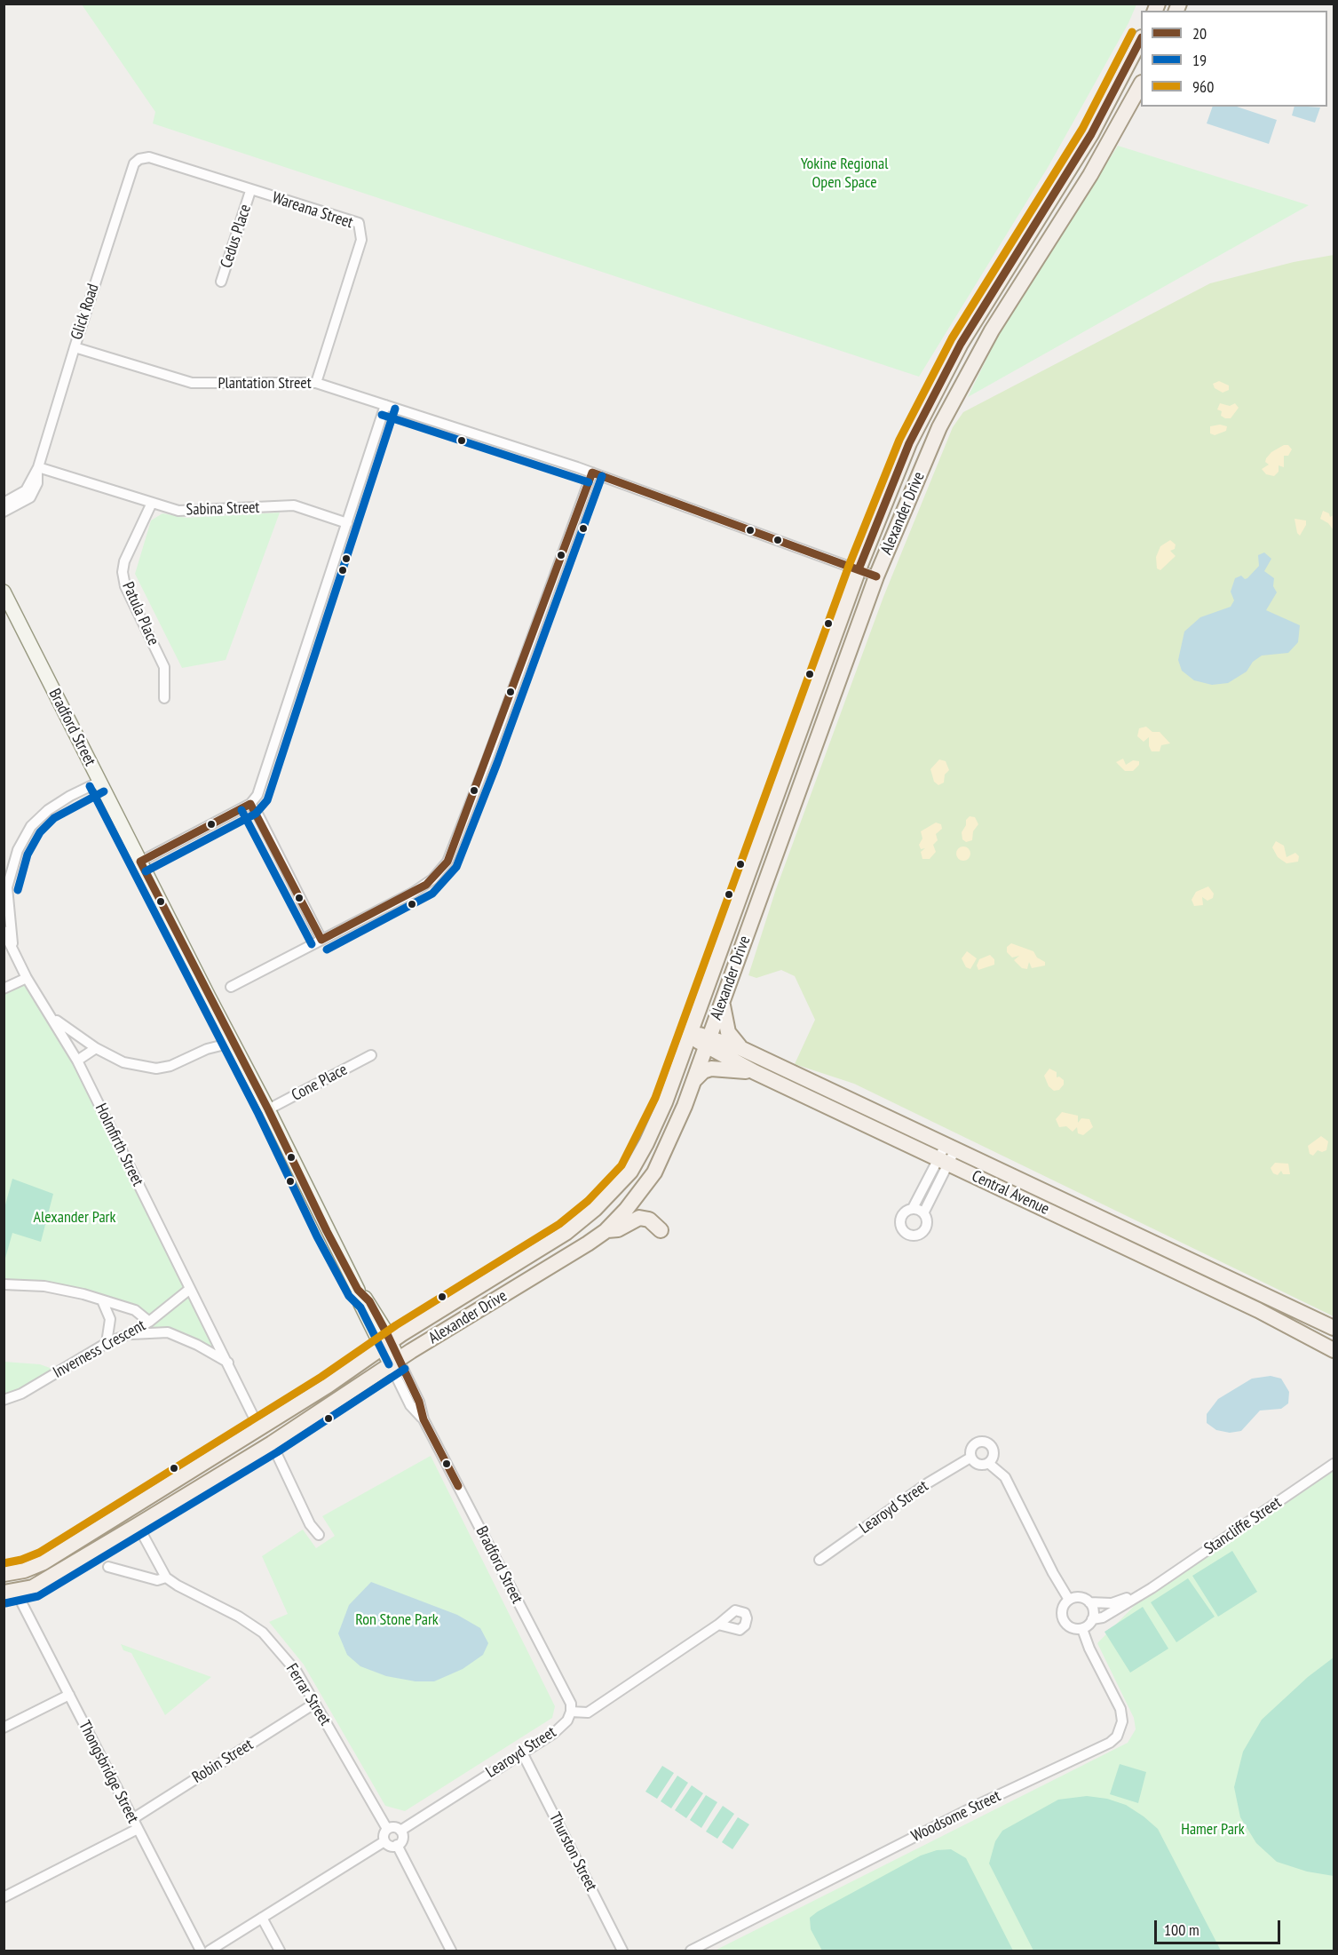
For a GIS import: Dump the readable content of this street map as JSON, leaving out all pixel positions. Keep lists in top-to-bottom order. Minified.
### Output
{"streets":{"main road":["Alexander Drive","Central Avenue"],"street":["Wareana Street","Cedus Place","Glick Road","Plantation Street","Sabina Street","Patula Place","Bradford Street","Cone Place","Holmfirth Street","Inverness Crescent","Learoyd Street","Stancliffe Street","Ferrar Street","Robin Street","Thongsbridge Street","Woodsome Street","Thurston Street"]},"crossings":[["Wareana Street","Cedus Place"],["Wareana Street","Glick Road"],["Wareana Street","Plantation Street"],["Glick Road","Plantation Street"],["Glick Road","Sabina Street"],["Plantation Street","Alexander Drive"],["Sabina Street","Patula Place"],["Alexander Drive","Bradford Street"],["Alexander Drive","Holmfirth Street"],["Alexander Drive","Central Avenue"],["Alexander Drive","Thongsbridge Street"],["Bradford Street","Cone Place"],["Bradford Street","Learoyd Street"],["Holmfirth Street","Inverness Crescent"],["Learoyd Street","Ferrar Street"],["Learoyd Street","Thurston Street"],["Stancliffe Street","Woodsome Street"],["Ferrar Street","Robin Street"],["Robin Street","Thongsbridge Street"]],"parks":["Yokine Regional Open Space","Alexander Park","Ron Stone Park","Hamer Park"],"lines":["transit line 960","transit line 20","transit line 19"],"legend":["20","19","960"],"scale_bar":"100 m"}
